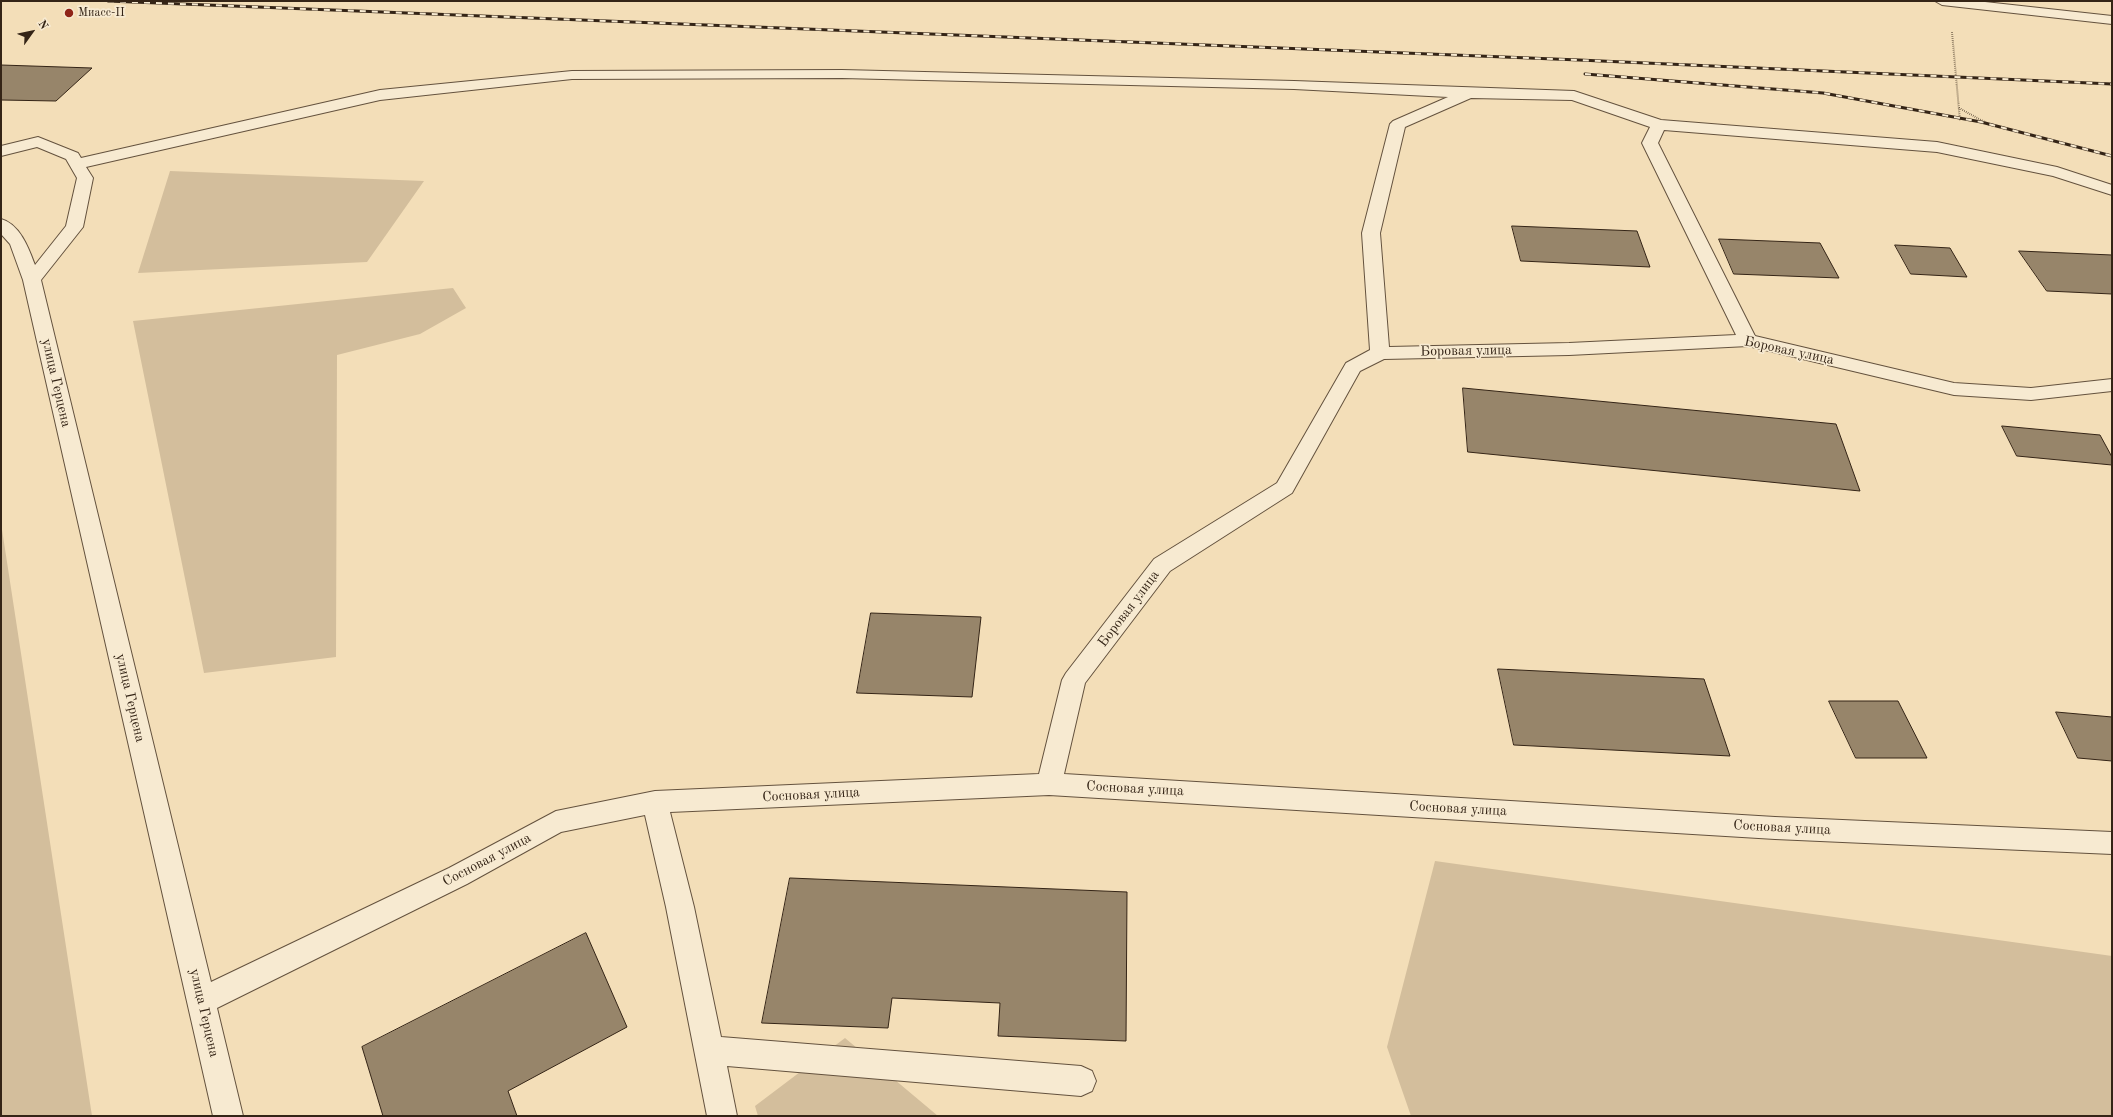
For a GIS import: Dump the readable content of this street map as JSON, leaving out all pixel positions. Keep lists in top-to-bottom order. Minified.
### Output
{"streets":{"street":["Боровая улица","улица Герцена","Сосновая улица"]},"crossings":[["Боровая улица","Сосновая улица"],["улица Герцена","Сосновая улица"]],"places":["Миасс-II"],"north":"top right"}
